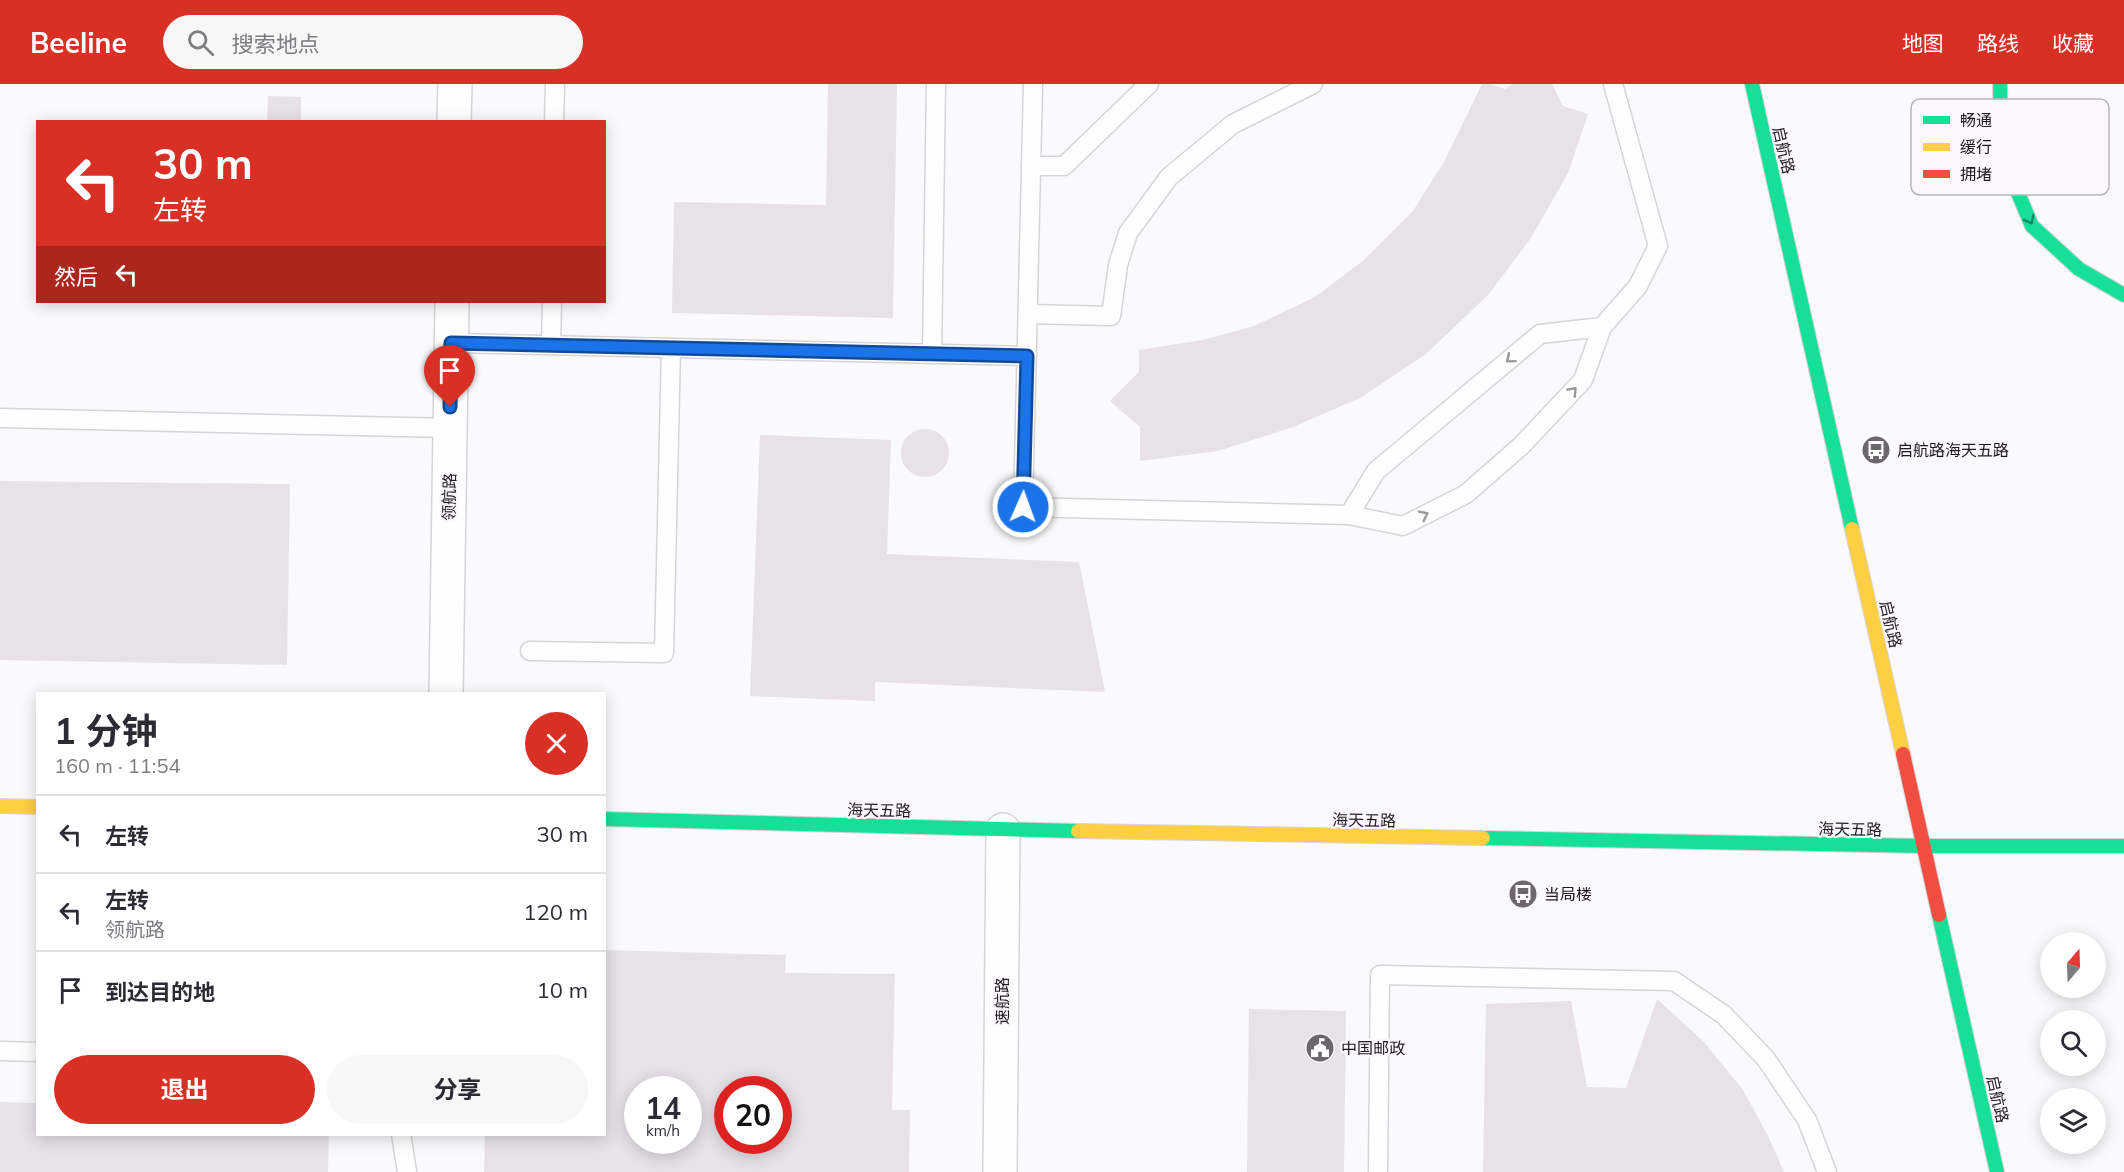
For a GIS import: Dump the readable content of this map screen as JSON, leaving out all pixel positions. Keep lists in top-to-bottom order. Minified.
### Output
{"streets":{"main road":["启航路","海天五路"],"street":["领航路","速航路"]},"crossings":[["启航路","海天五路"],["海天五路","速航路"]],"places":{"bus stop":["启航路海天五路","当局楼"],"public building":["中国邮政"]},"legend":["畅通","缓行","拥堵"],"north":"top","page":{"header":"Beeline","search":"搜索地点","nav":["地图","路线","收藏"],"turn":["30 m","左转"],"then":"然后","heading":["1 分钟","160 m · 11:54"],"list":[{"name":"左转","value":"30 m"},{"name":"左转","note":"领航路","value":"120 m"},{"name":"到达目的地","value":"10 m"}],"buttons":["退出","分享"],"speed":"14 km/h","limit":"20"}}
